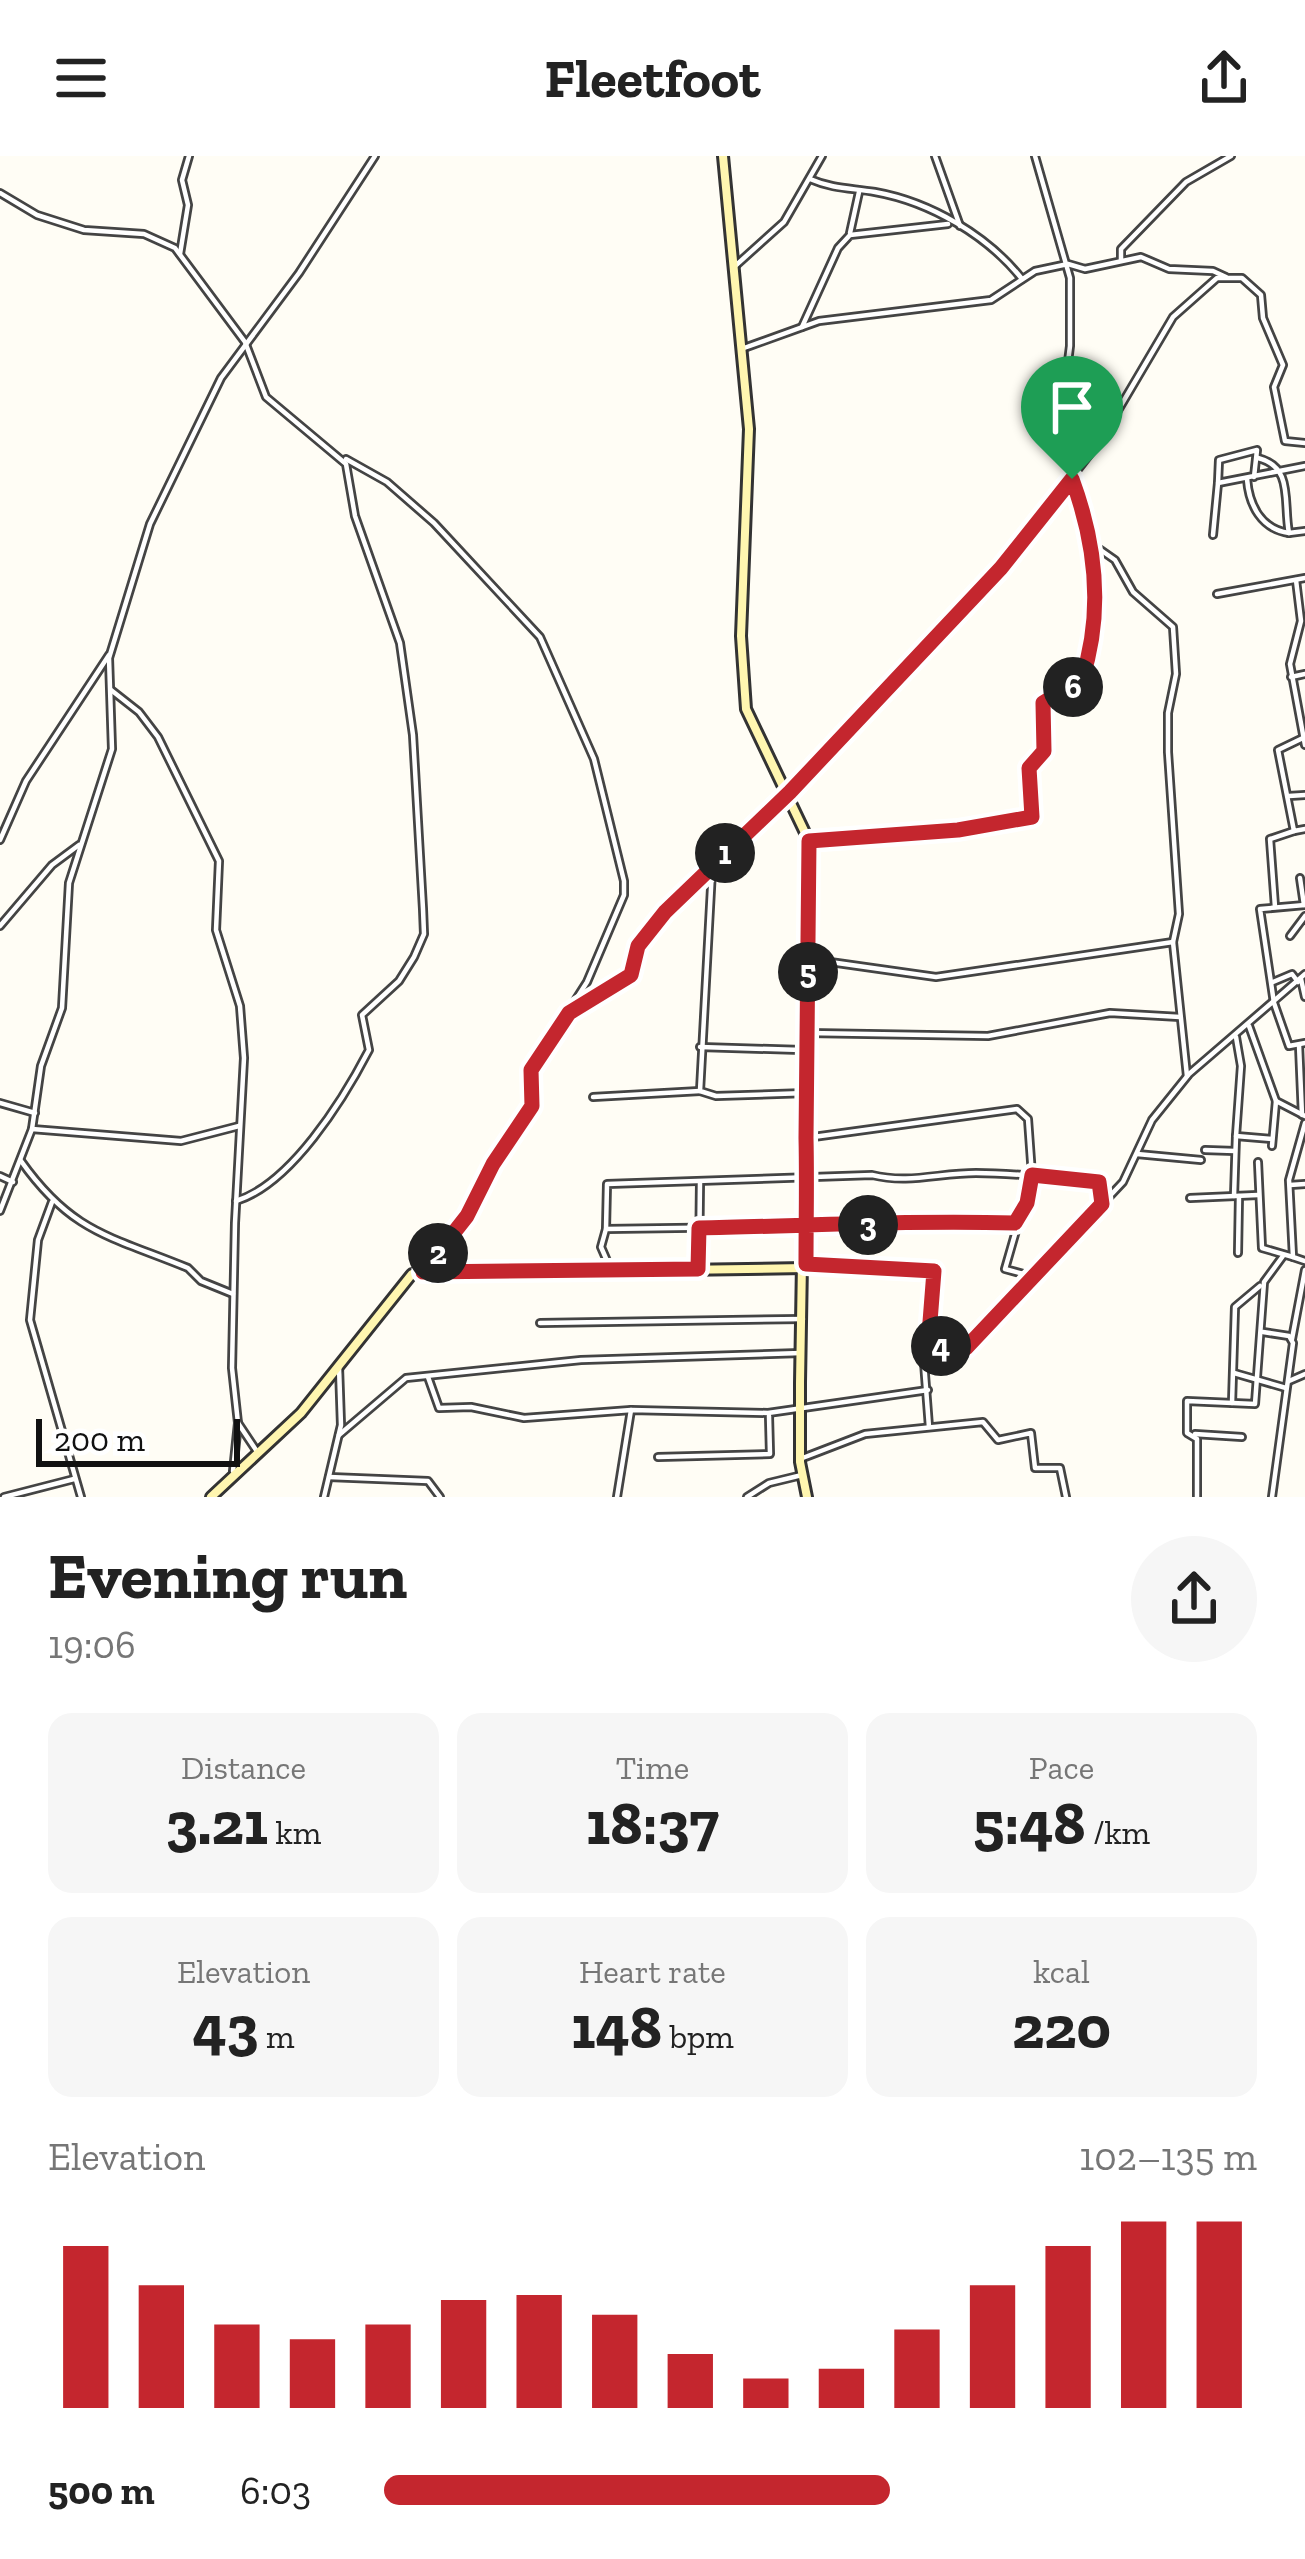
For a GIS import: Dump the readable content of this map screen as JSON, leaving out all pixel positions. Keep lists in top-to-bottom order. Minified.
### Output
{"scale_bar":"200 m","page":{"header":"Fleetfoot","pins":["6","1","5","3","2","4"],"scale":"200 m","heading":["Evening run","19:06"],"stats":[["Distance","3.21 km"],["Time","18:37"],["Pace","5:48 /km"],["Elevation","43 m"],["Heart rate","148 bpm"],["kcal","220"]],"chart":["Elevation","102–135 m"],"list":[{"name":"500 m","note":"6:03"}]}}
